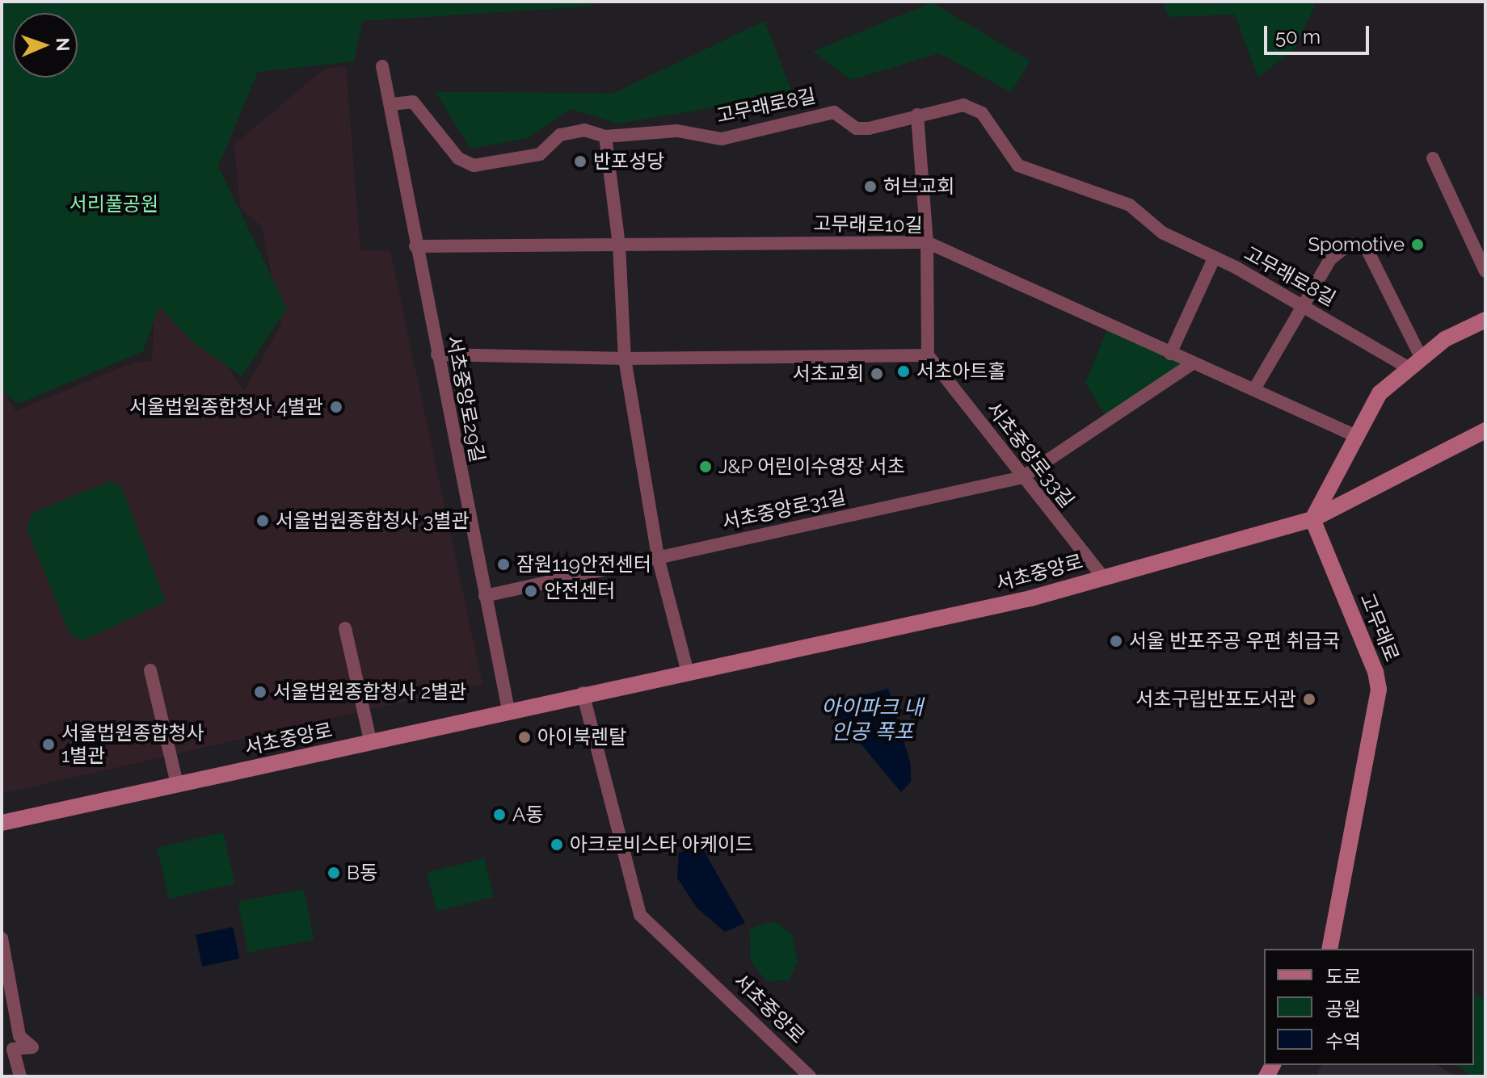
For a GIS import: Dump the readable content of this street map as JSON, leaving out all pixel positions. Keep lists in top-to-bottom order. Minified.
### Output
{"streets":{"main road":["서초중앙로","고무래로"],"street":["고무래로8길","고무래로10길","서초중앙로29길","서초중앙로33길","서초중앙로31길"]},"crossings":[["고무래로8길","서초중앙로29길"],["고무래로10길","서초중앙로29길"],["고무래로10길","서초중앙로31길"],["서초중앙로29길","서초중앙로31길"],["서초중앙로29길","서초중앙로"],["서초중앙로33길","서초중앙로31길"],["서초중앙로33길","서초중앙로"],["서초중앙로","고무래로"]],"water":["아이파크 내 인공 폭포"],"parks":["서리풀공원"],"places":["반포성당","허브교회","Spomotive","서초아트홀","서초교회","서울법원종합청사 4별관","J&P 어린이수영장 서초","서울법원종합청사 3별관","잠원119안전센터","안전센터","서울 반포주공 우편 취급국","서울법원종합청사 2별관","서초구립반포도서관","아이북렌탈","서울법원종합청사 1별관","A동","아크로비스타 아케이드","B동"],"legend":["도로","공원","수역"],"scale_bar":"50 m","north":"right"}
